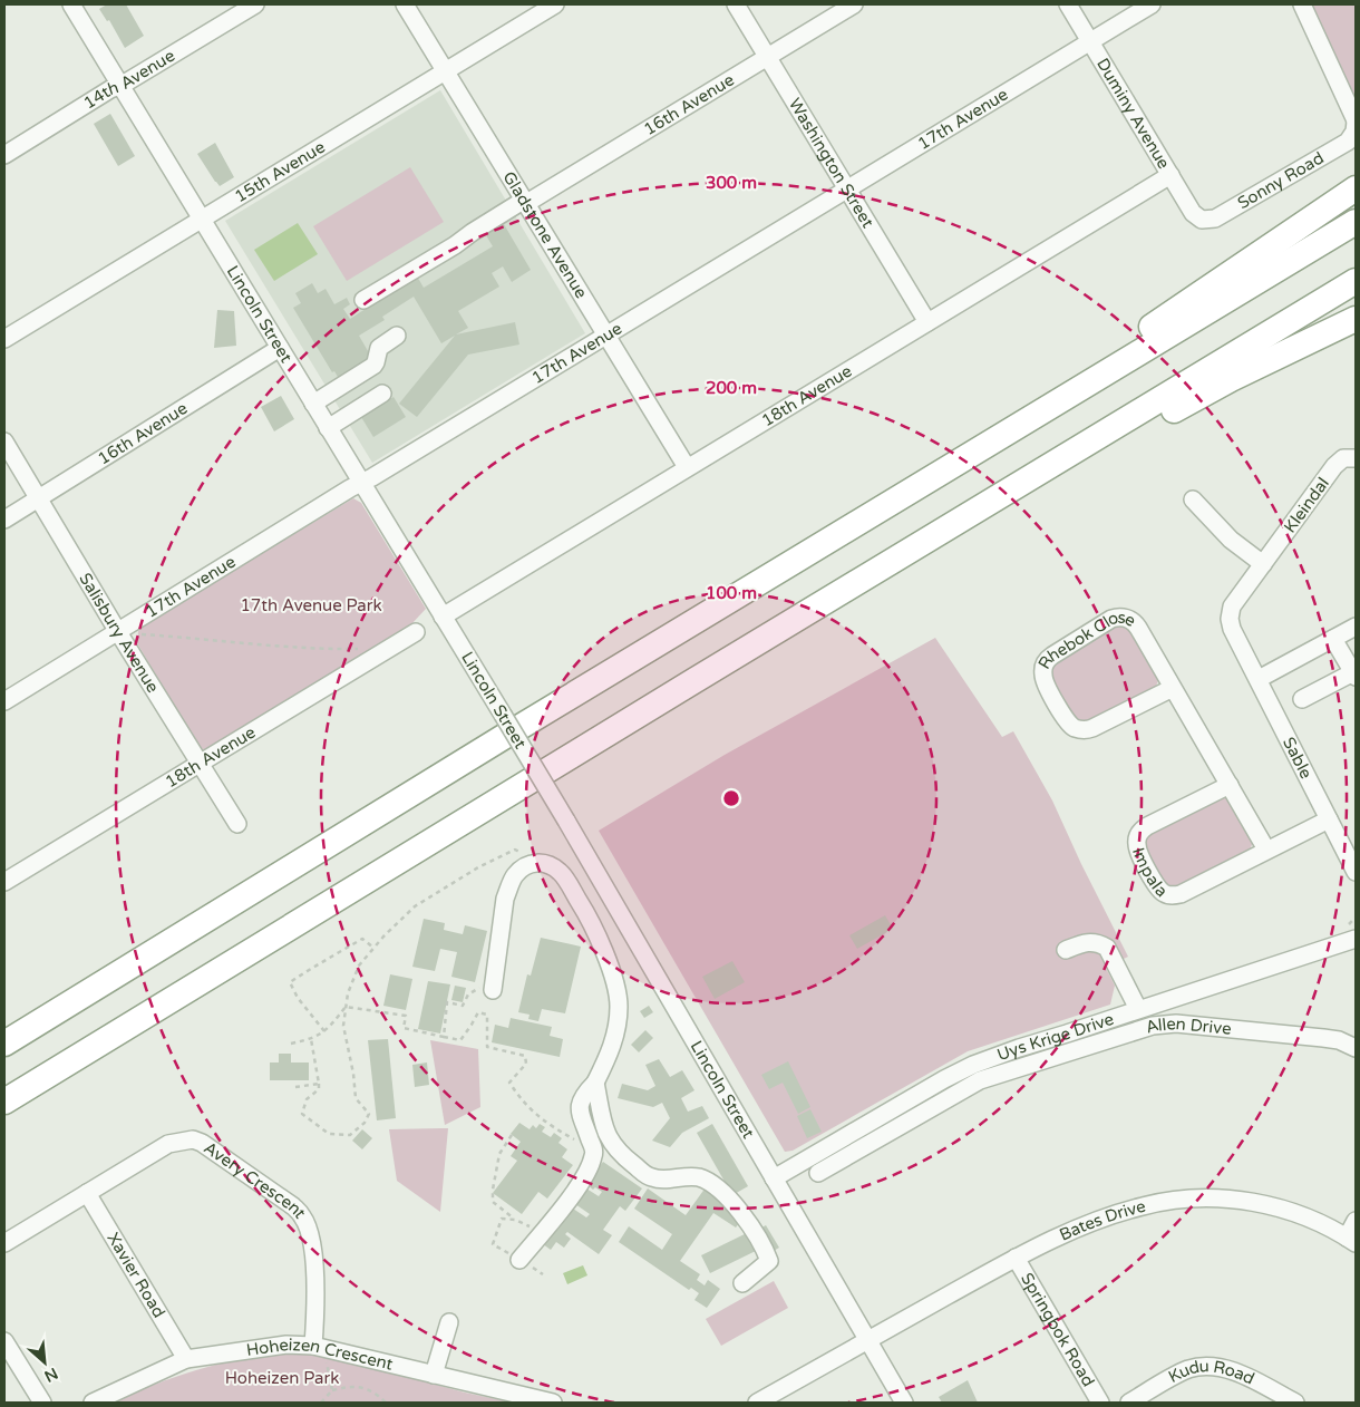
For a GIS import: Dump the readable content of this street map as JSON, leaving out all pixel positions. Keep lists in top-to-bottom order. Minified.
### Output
{"streets":{"street":["14th Avenue","16th Avenue","Duminy Avenue","17th Avenue","Washington Street","15th Avenue","Sonny Road","Gladstone Avenue","Lincoln Street","18th Avenue","Kleindal","Salisbury Avenue","Rhebok Close","Sable","Impala","Allen Drive","Uys Krige Drive","Avery Crescent","Bates Drive","Xavier Road","Springbok Road","Hoheizen Crescent","Kudu Road"]},"crossings":[["14th Avenue","Lincoln Street"],["16th Avenue","Washington Street"],["16th Avenue","Gladstone Avenue"],["16th Avenue","Lincoln Street"],["16th Avenue","Salisbury Avenue"],["Duminy Avenue","17th Avenue"],["Duminy Avenue","Sonny Road"],["Duminy Avenue","18th Avenue"],["17th Avenue","Washington Street"],["17th Avenue","Gladstone Avenue"],["17th Avenue","Lincoln Street"],["17th Avenue","Salisbury Avenue"],["Washington Street","18th Avenue"],["15th Avenue","Gladstone Avenue"],["15th Avenue","Lincoln Street"],["Gladstone Avenue","18th Avenue"],["Lincoln Street","18th Avenue"],["Lincoln Street","Uys Krige Drive"],["Lincoln Street","Bates Drive"],["18th Avenue","Salisbury Avenue"],["Kleindal","Sable"],["Rhebok Close","Impala"],["Sable","Impala"],["Avery Crescent","Xavier Road"],["Avery Crescent","Hoheizen Crescent"],["Bates Drive","Springbok Road"],["Xavier Road","Hoheizen Crescent"]],"parks":["17th Avenue Park","Hoheizen Park"],"north":"bottom right","rings":["300 m","200 m","100 m"]}
